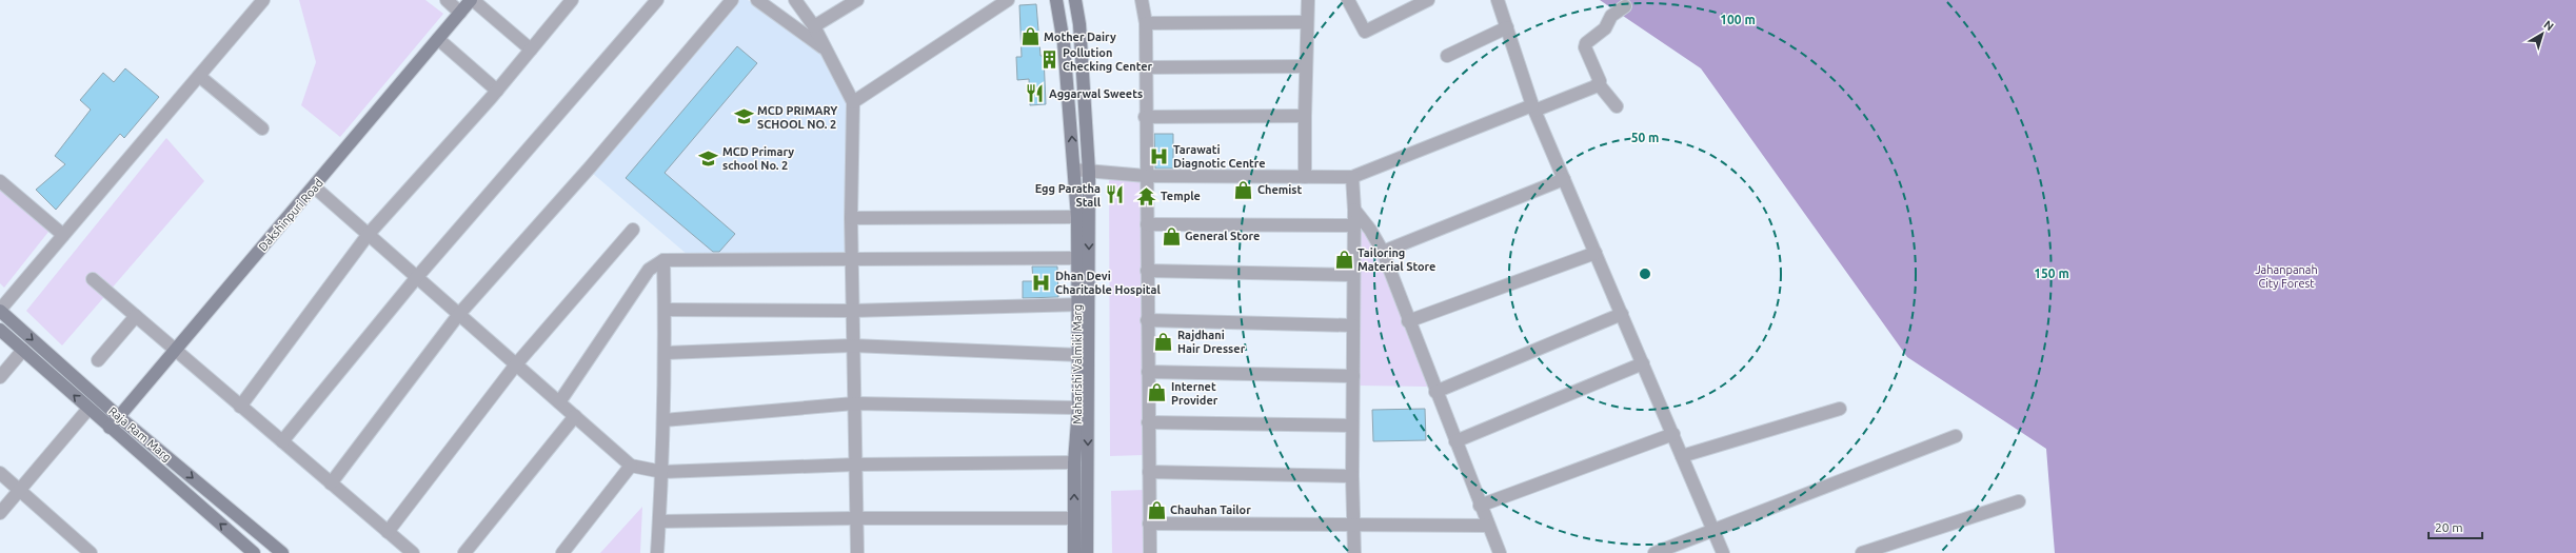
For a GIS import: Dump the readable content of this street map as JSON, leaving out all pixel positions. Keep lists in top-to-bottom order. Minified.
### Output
{"streets":{"street":["Dakshinpuri Road","Maharishi Valmiki Marg","Raja Ram Marg"]},"crossings":[["Dakshinpuri Road","Raja Ram Marg"]],"parks":["Jahanpanah City Forest"],"places":{"shop":["Mother Dairy","Chemist","General Store","Tailoring Material Store","Rajdhani Hair Dresser","Internet Provider","Chauhan Tailor"],"building":["Pollution Checking Center"],"restaurant":["Aggarwal Sweets","Egg Paratha Stall"],"school or university":["MCD PRIMARY SCHOOL NO. 2","MCD Primary school No. 2"],"hospital":["Tarawati Diagnotic Centre","Dhan Devi Charitable Hospital"],"temple":["Temple"]},"scale_bar":"20 m","north":"top right","rings":["100 m","50 m","150 m"]}
